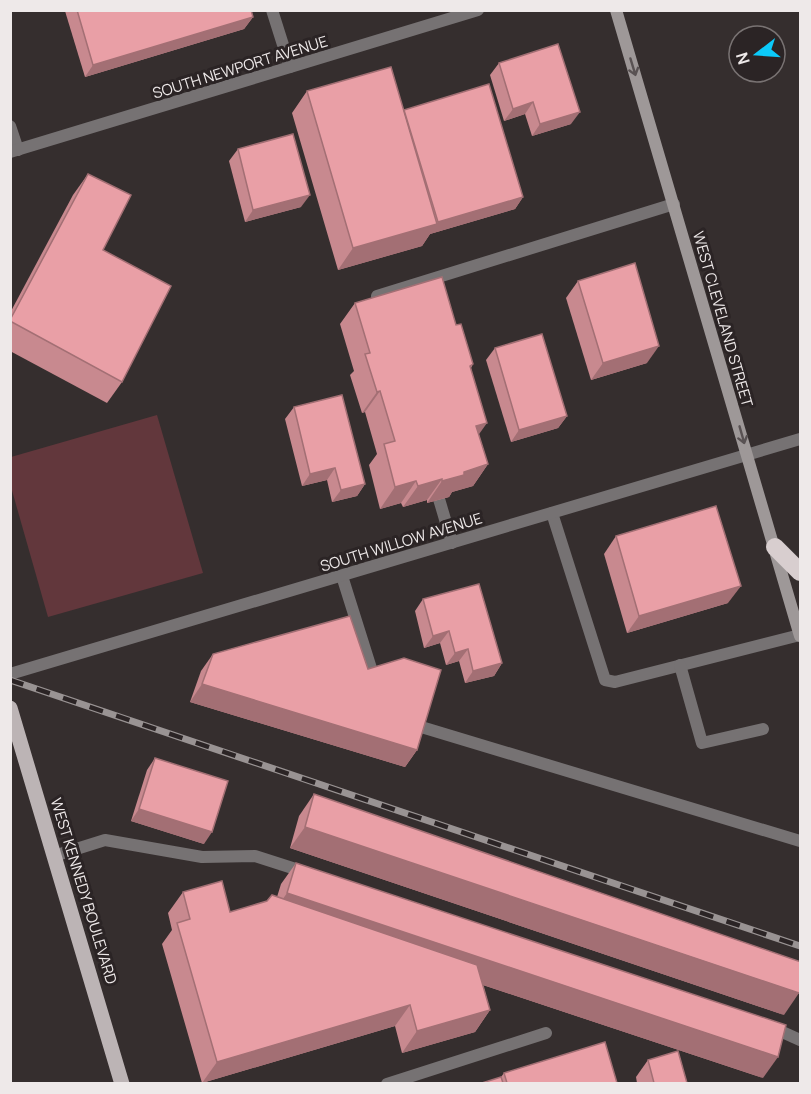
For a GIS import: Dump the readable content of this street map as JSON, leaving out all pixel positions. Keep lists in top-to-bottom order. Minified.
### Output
{"streets":{"main road":["WEST CLEVELAND STREET","WEST KENNEDY BOULEVARD"],"street":["SOUTH NEWPORT AVENUE","SOUTH WILLOW AVENUE"]},"crossings":[["WEST CLEVELAND STREET","SOUTH WILLOW AVENUE"]],"one_way":["WEST CLEVELAND STREET"],"north":"left"}
